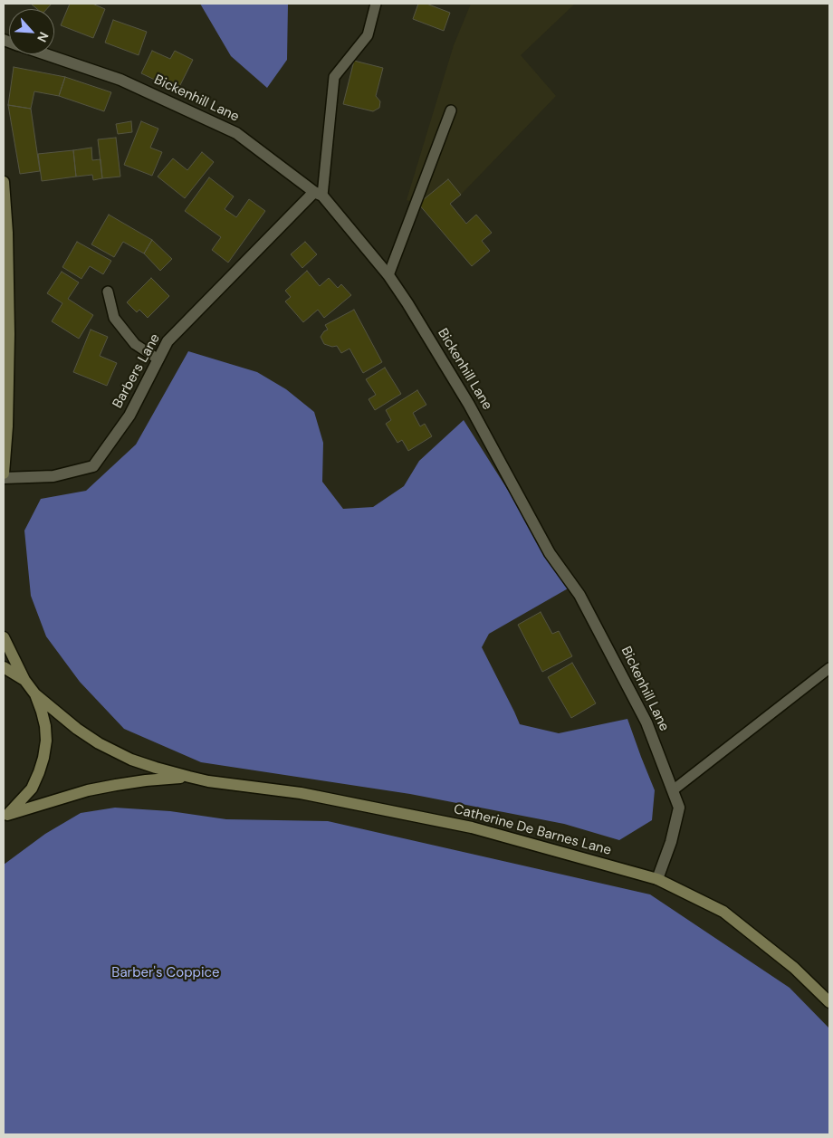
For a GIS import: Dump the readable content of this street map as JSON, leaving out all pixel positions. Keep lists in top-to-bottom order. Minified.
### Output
{"streets":{"main road":["Catherine De Barnes Lane"],"street":["Bickenhill Lane","Barbers Lane"]},"crossings":[["Bickenhill Lane","Barbers Lane"],["Bickenhill Lane","Catherine De Barnes Lane"]],"parks":["Barber's Coppice"],"north":"bottom right"}
